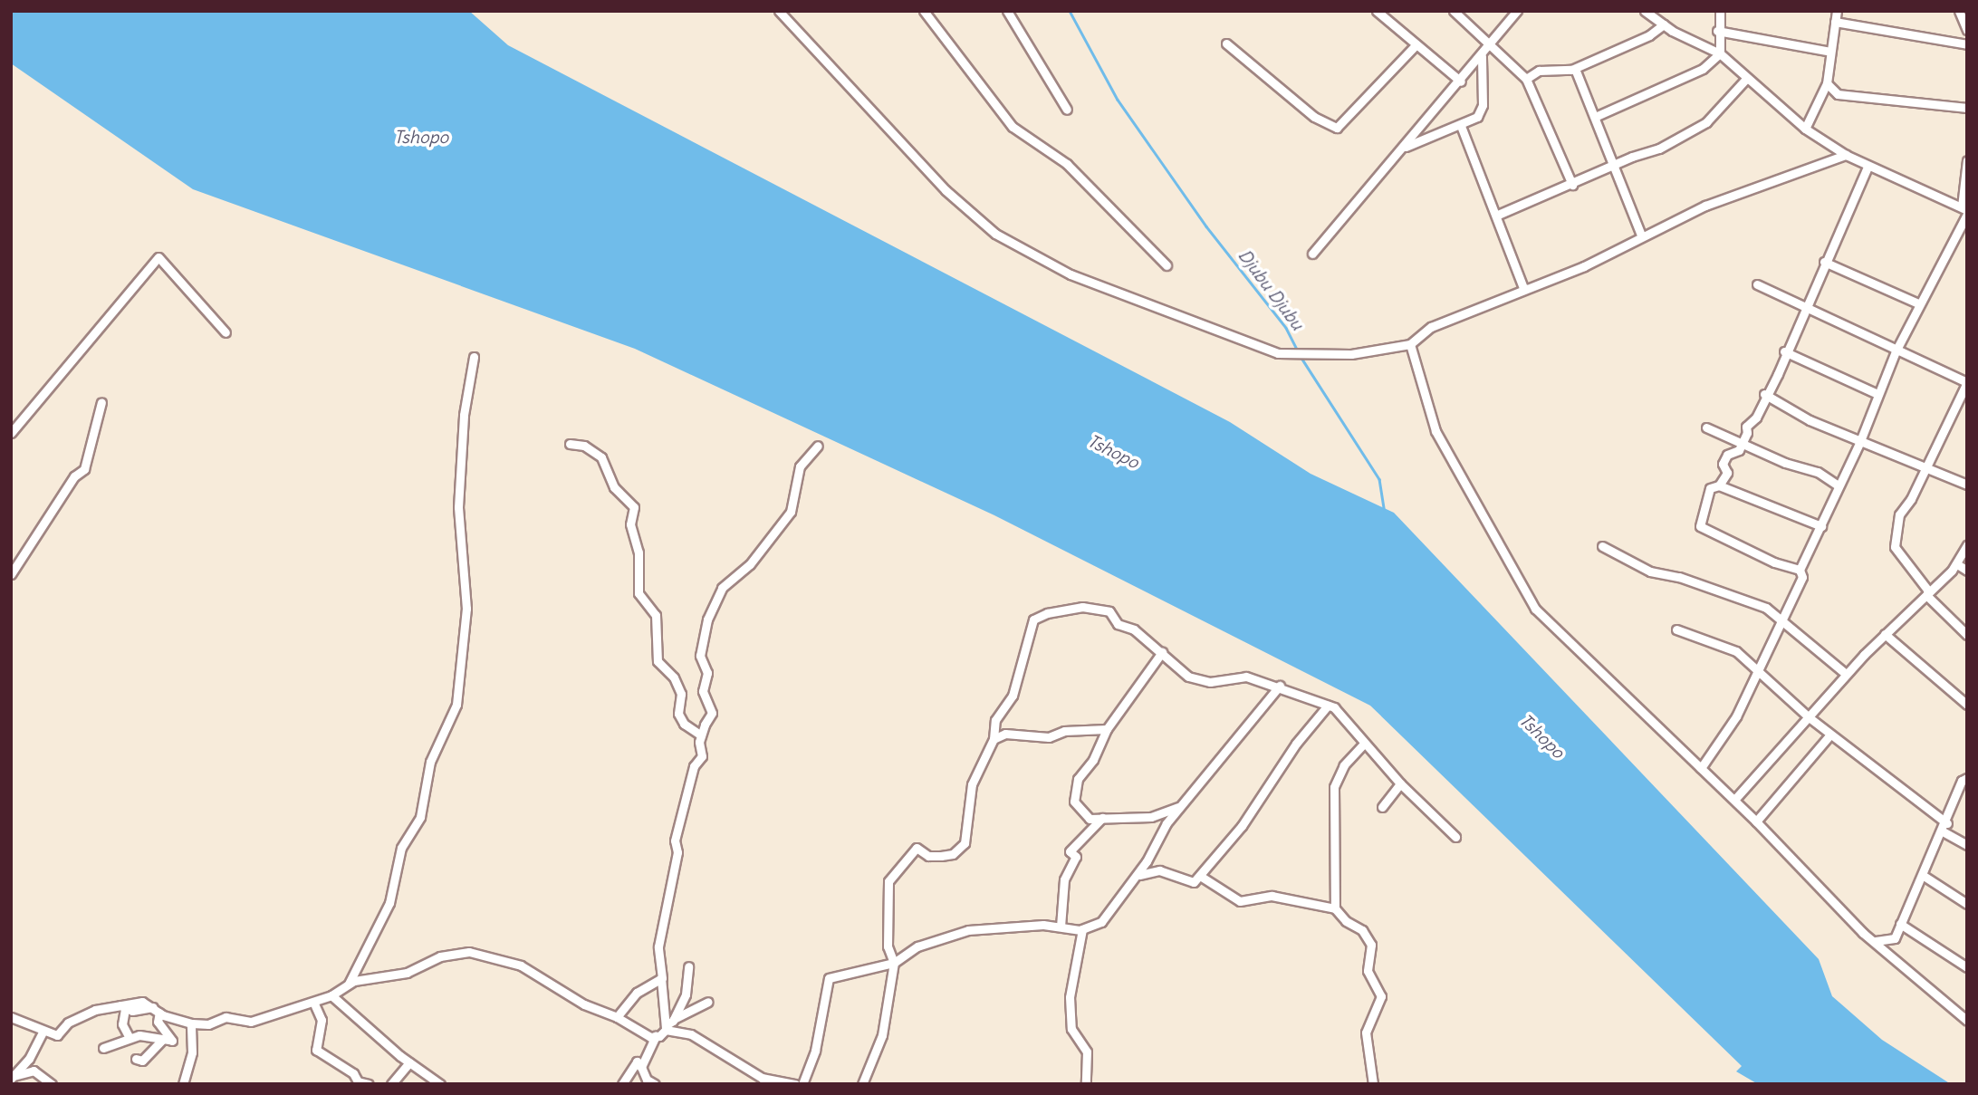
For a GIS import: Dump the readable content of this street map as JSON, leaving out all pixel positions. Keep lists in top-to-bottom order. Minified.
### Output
{"water":["Tshopo","Djubu Djubu"]}
